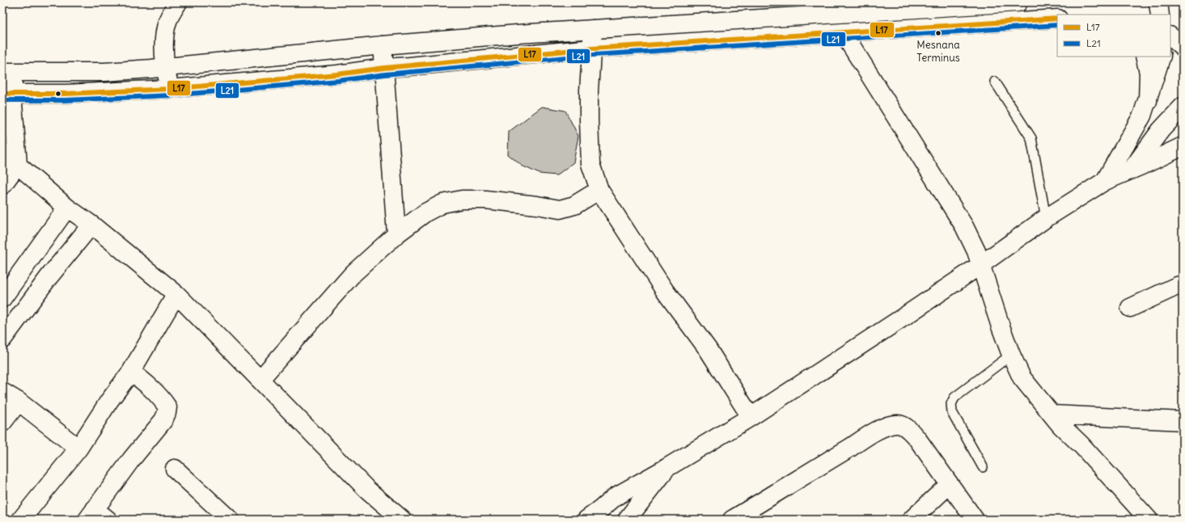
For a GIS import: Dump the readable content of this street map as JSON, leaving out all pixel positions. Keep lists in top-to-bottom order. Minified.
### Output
{"places":["Mesnana Terminus"],"lines":["transit line L17","transit line L21"],"legend":["L17","L21"]}
